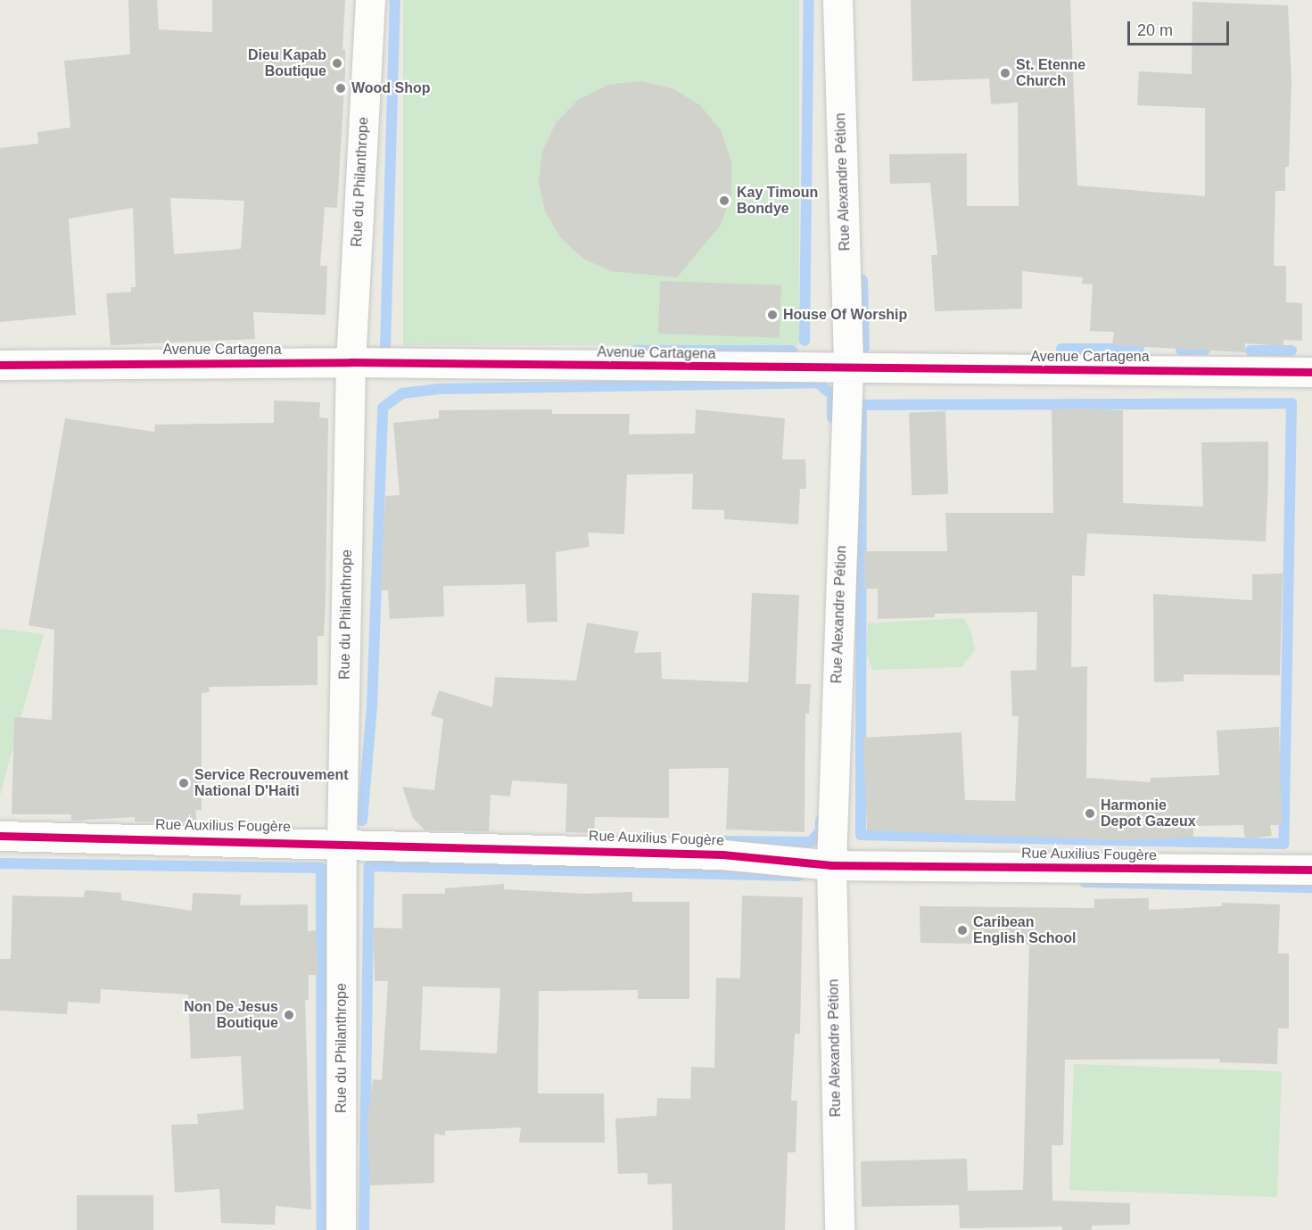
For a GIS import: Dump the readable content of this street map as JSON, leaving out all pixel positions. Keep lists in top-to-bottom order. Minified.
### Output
{"streets":{"street":["Rue du Philanthrope","Rue Alexandre Pétion","Avenue Cartagena","Rue Auxilius Fougère"]},"crossings":[["Rue du Philanthrope","Avenue Cartagena"],["Rue du Philanthrope","Rue Auxilius Fougère"],["Rue Alexandre Pétion","Avenue Cartagena"],["Rue Alexandre Pétion","Rue Auxilius Fougère"]],"places":["Dieu Kapab Boutique","St. Etenne Church","Wood Shop","Kay Timoun Bondye","House Of Worship","Service Recrouvement National D'Haiti","Harmonie Depot Gazeux","Caribean English School","Non De Jesus Boutique"],"scale_bar":"20 m"}
